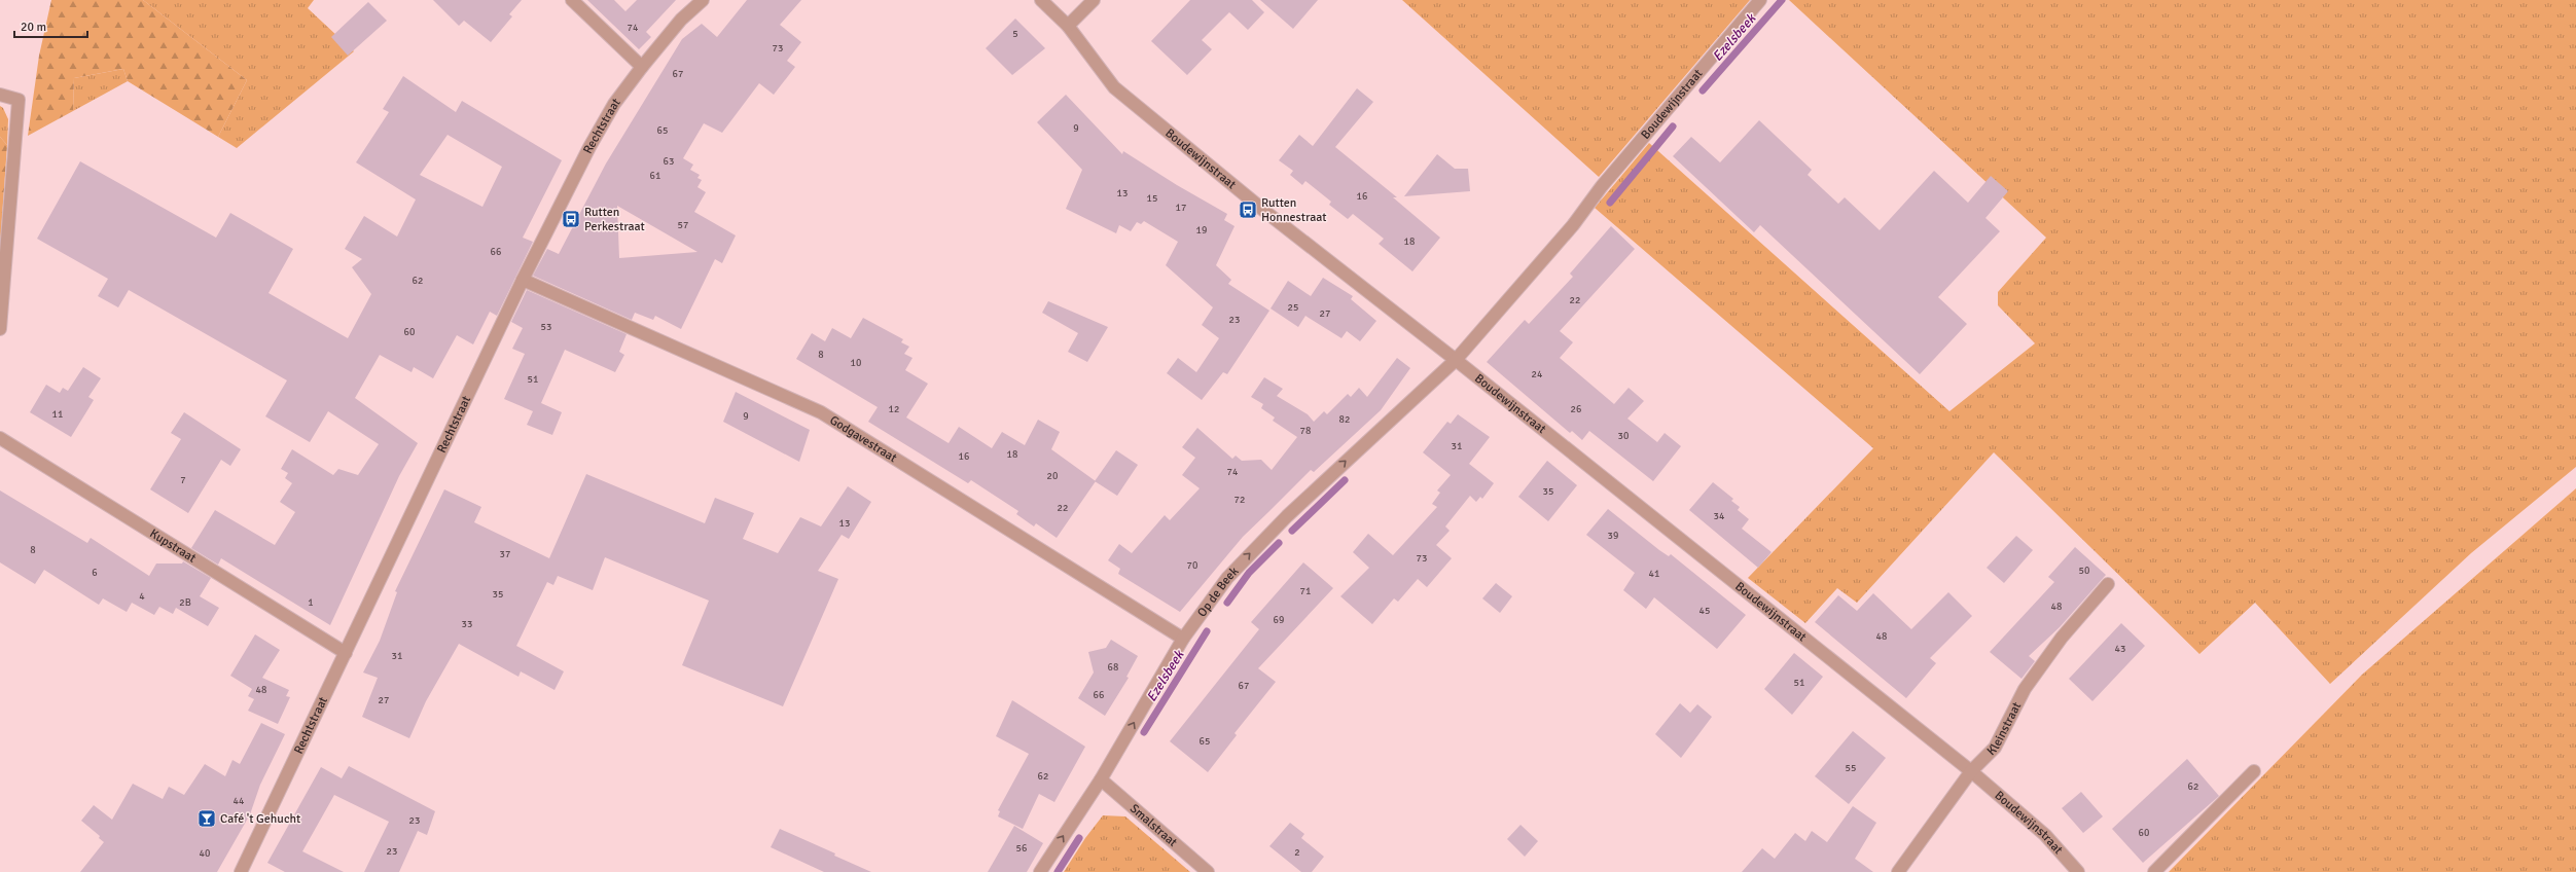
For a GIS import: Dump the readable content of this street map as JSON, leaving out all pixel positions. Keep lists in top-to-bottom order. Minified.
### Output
{"streets":{"street":["Boudewijnstraat","Rechtstraat","Godgavestraat","Kupstraat","Op de Beek","Kleinstraat","Smalstraat"]},"crossings":[["Boudewijnstraat","Op de Beek"],["Boudewijnstraat","Kleinstraat"],["Rechtstraat","Godgavestraat"],["Rechtstraat","Kupstraat"],["Godgavestraat","Op de Beek"],["Op de Beek","Smalstraat"]],"one_way":["Op de Beek"],"water":["Ezelsbeek"],"places":{"bus stop":["Rutten Honnestraat","Rutten Perkestraat"],"bar":["Café 't Gehucht"]},"house_numbers":["74","5","73","67","9","65","63","61","13","16","15","17","57","19","18","66","62","22","25","27","23","53","60","8","10","24","51","12","26","11","9","82","78","30","31","18","16","74","20","7","35","72","22","34","13","39","8","37","73","70","50","6","41","71","35","4","2B","1","48","45","69","33","48","43","31","68","51","67","48","66","27","65","55","62","62","44","23","60","56","23","2","40"],"scale_bar":"20 m"}
